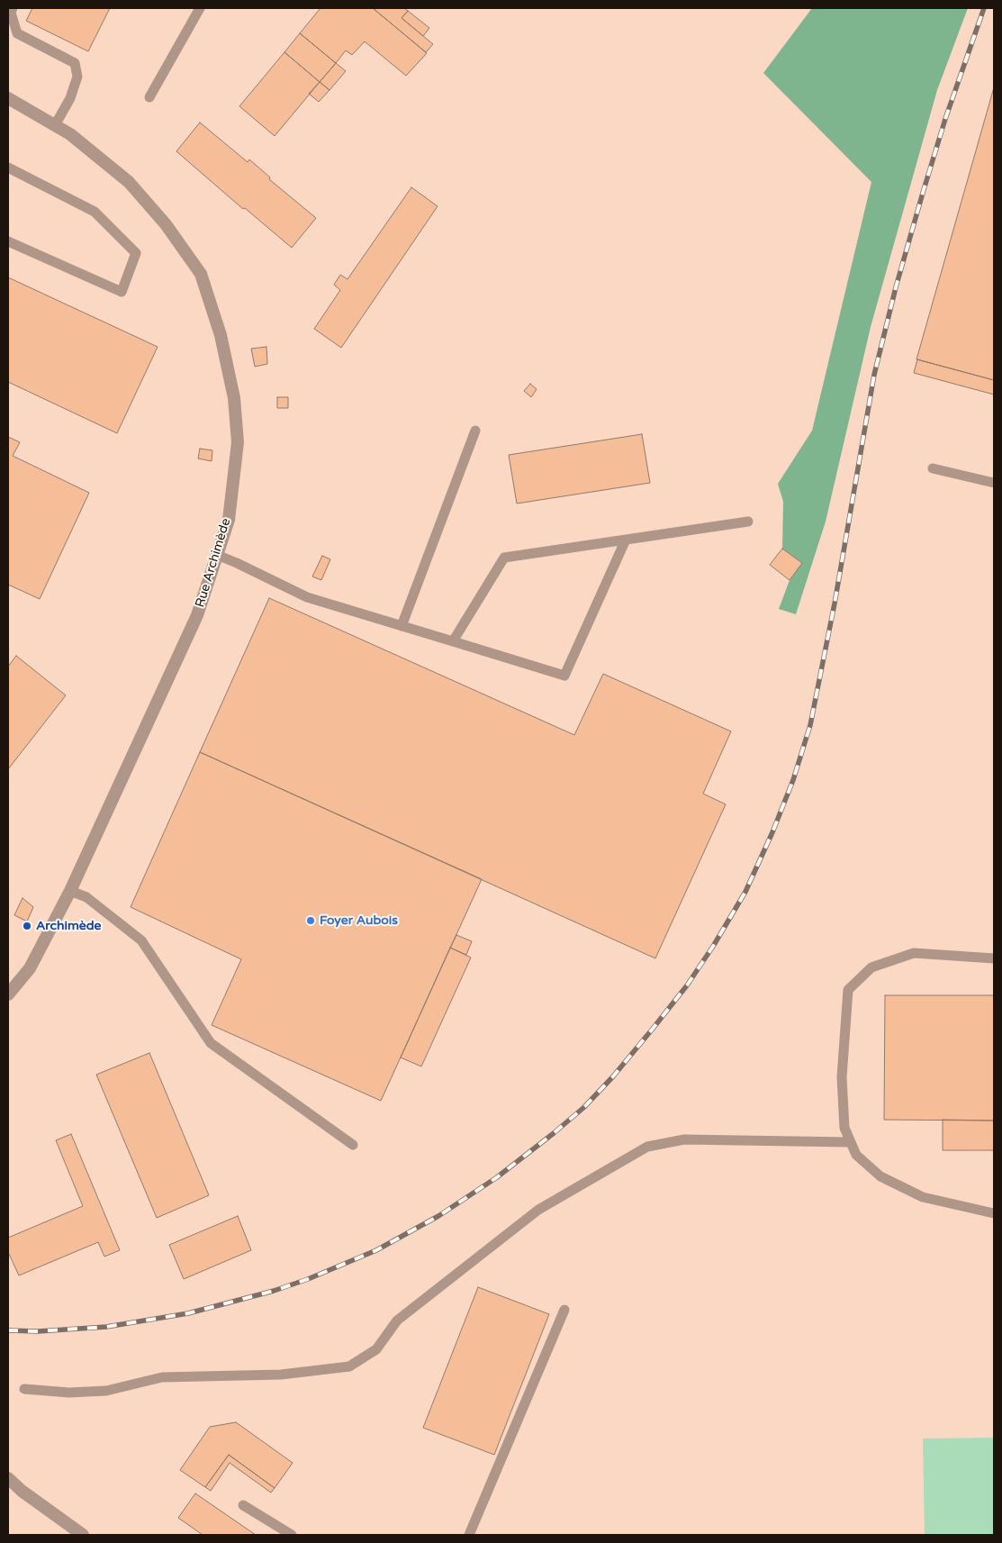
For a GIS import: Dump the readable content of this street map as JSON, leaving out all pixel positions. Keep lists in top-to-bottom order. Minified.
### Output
{"streets":{"street":["Rue Archimède"]},"places":["Foyer Aubois","Archimède"]}
